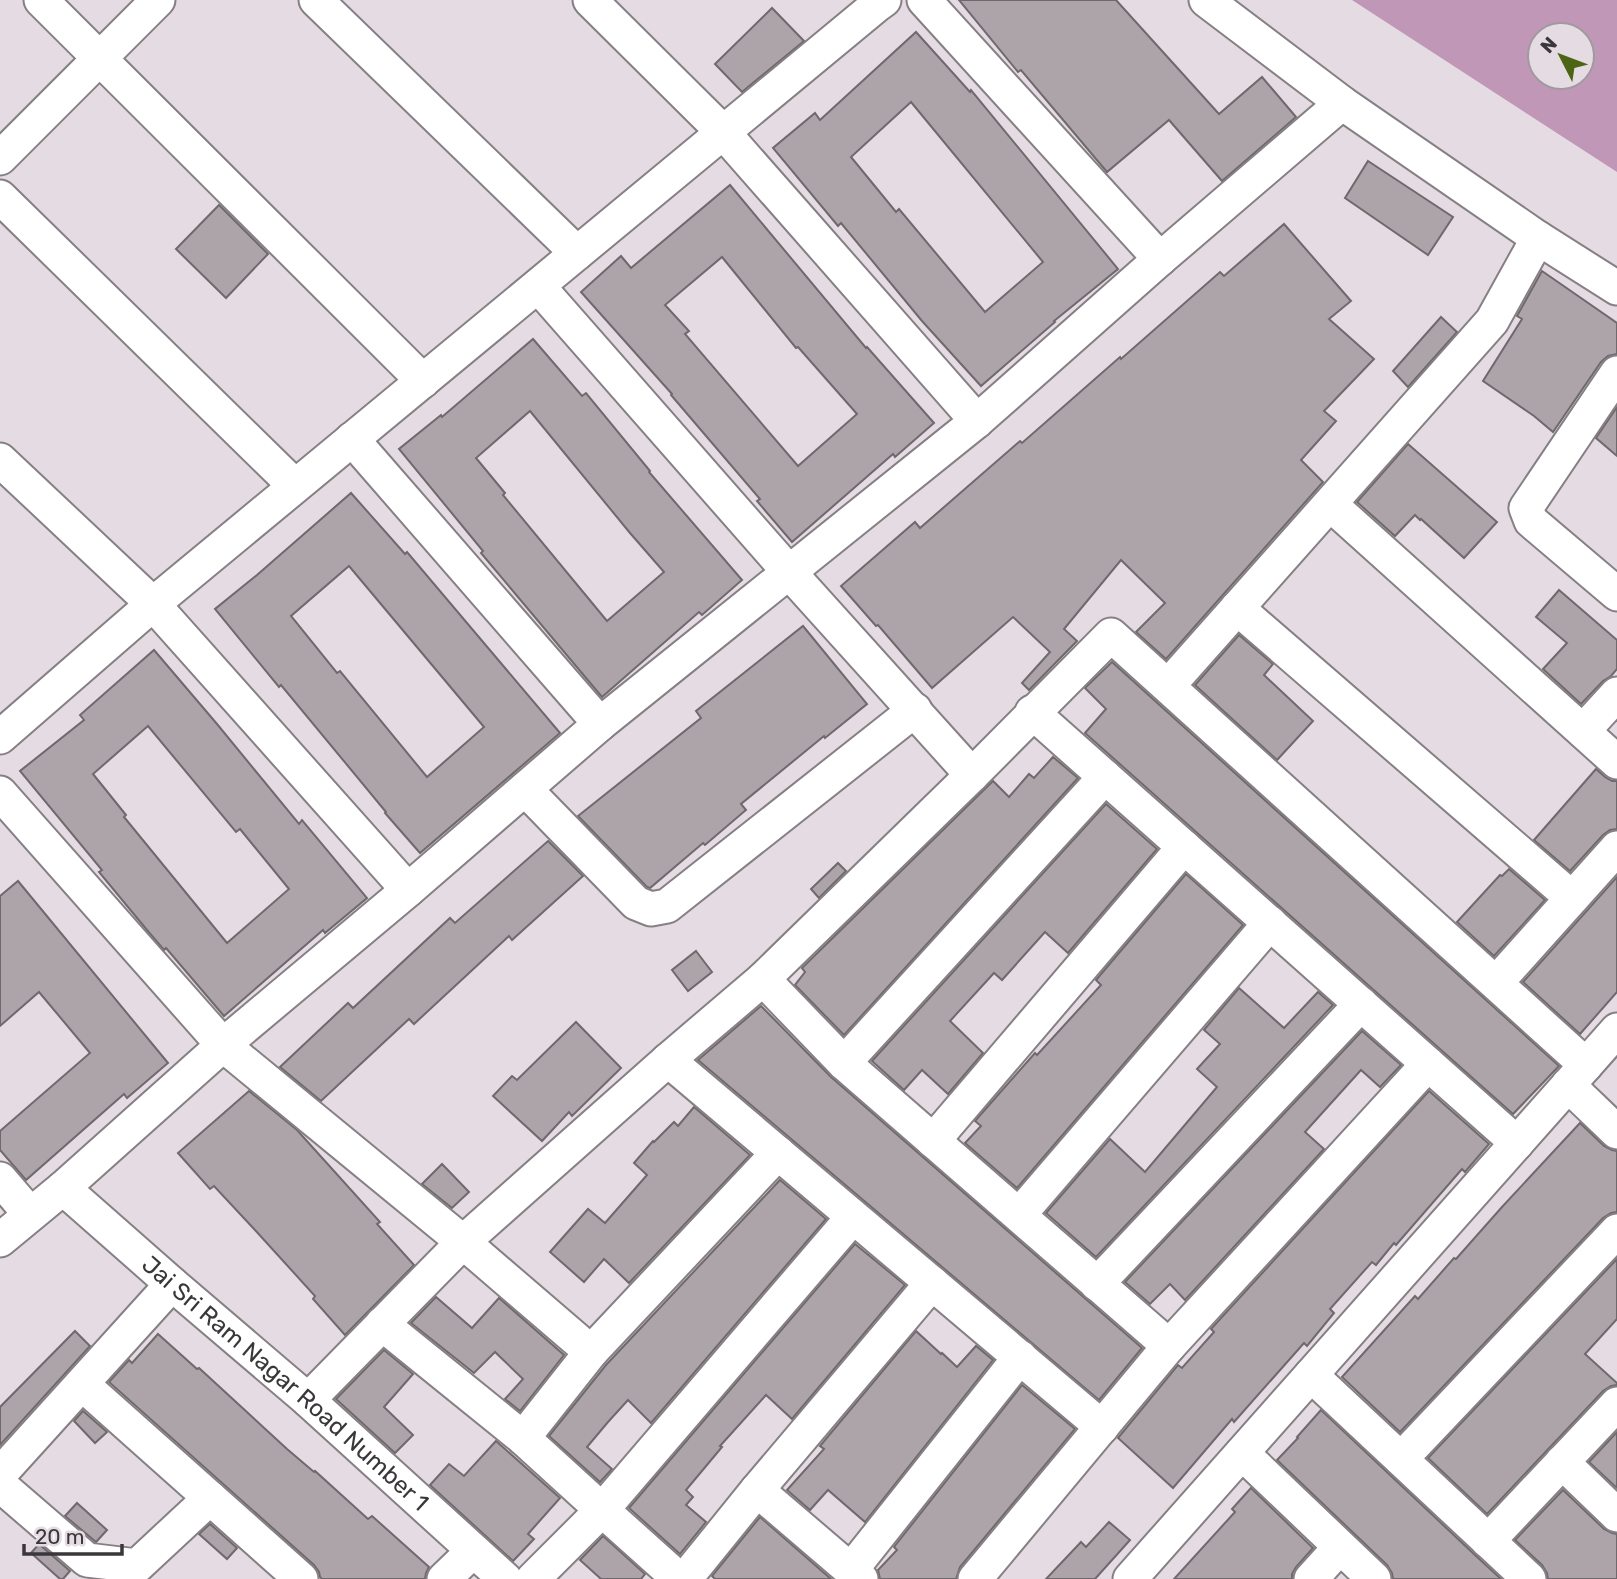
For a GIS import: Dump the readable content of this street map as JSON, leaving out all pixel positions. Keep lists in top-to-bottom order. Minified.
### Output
{"streets":{"street":["Jai Sri Ram Nagar Road Number 1"]},"scale_bar":"20 m","north":"top left"}
